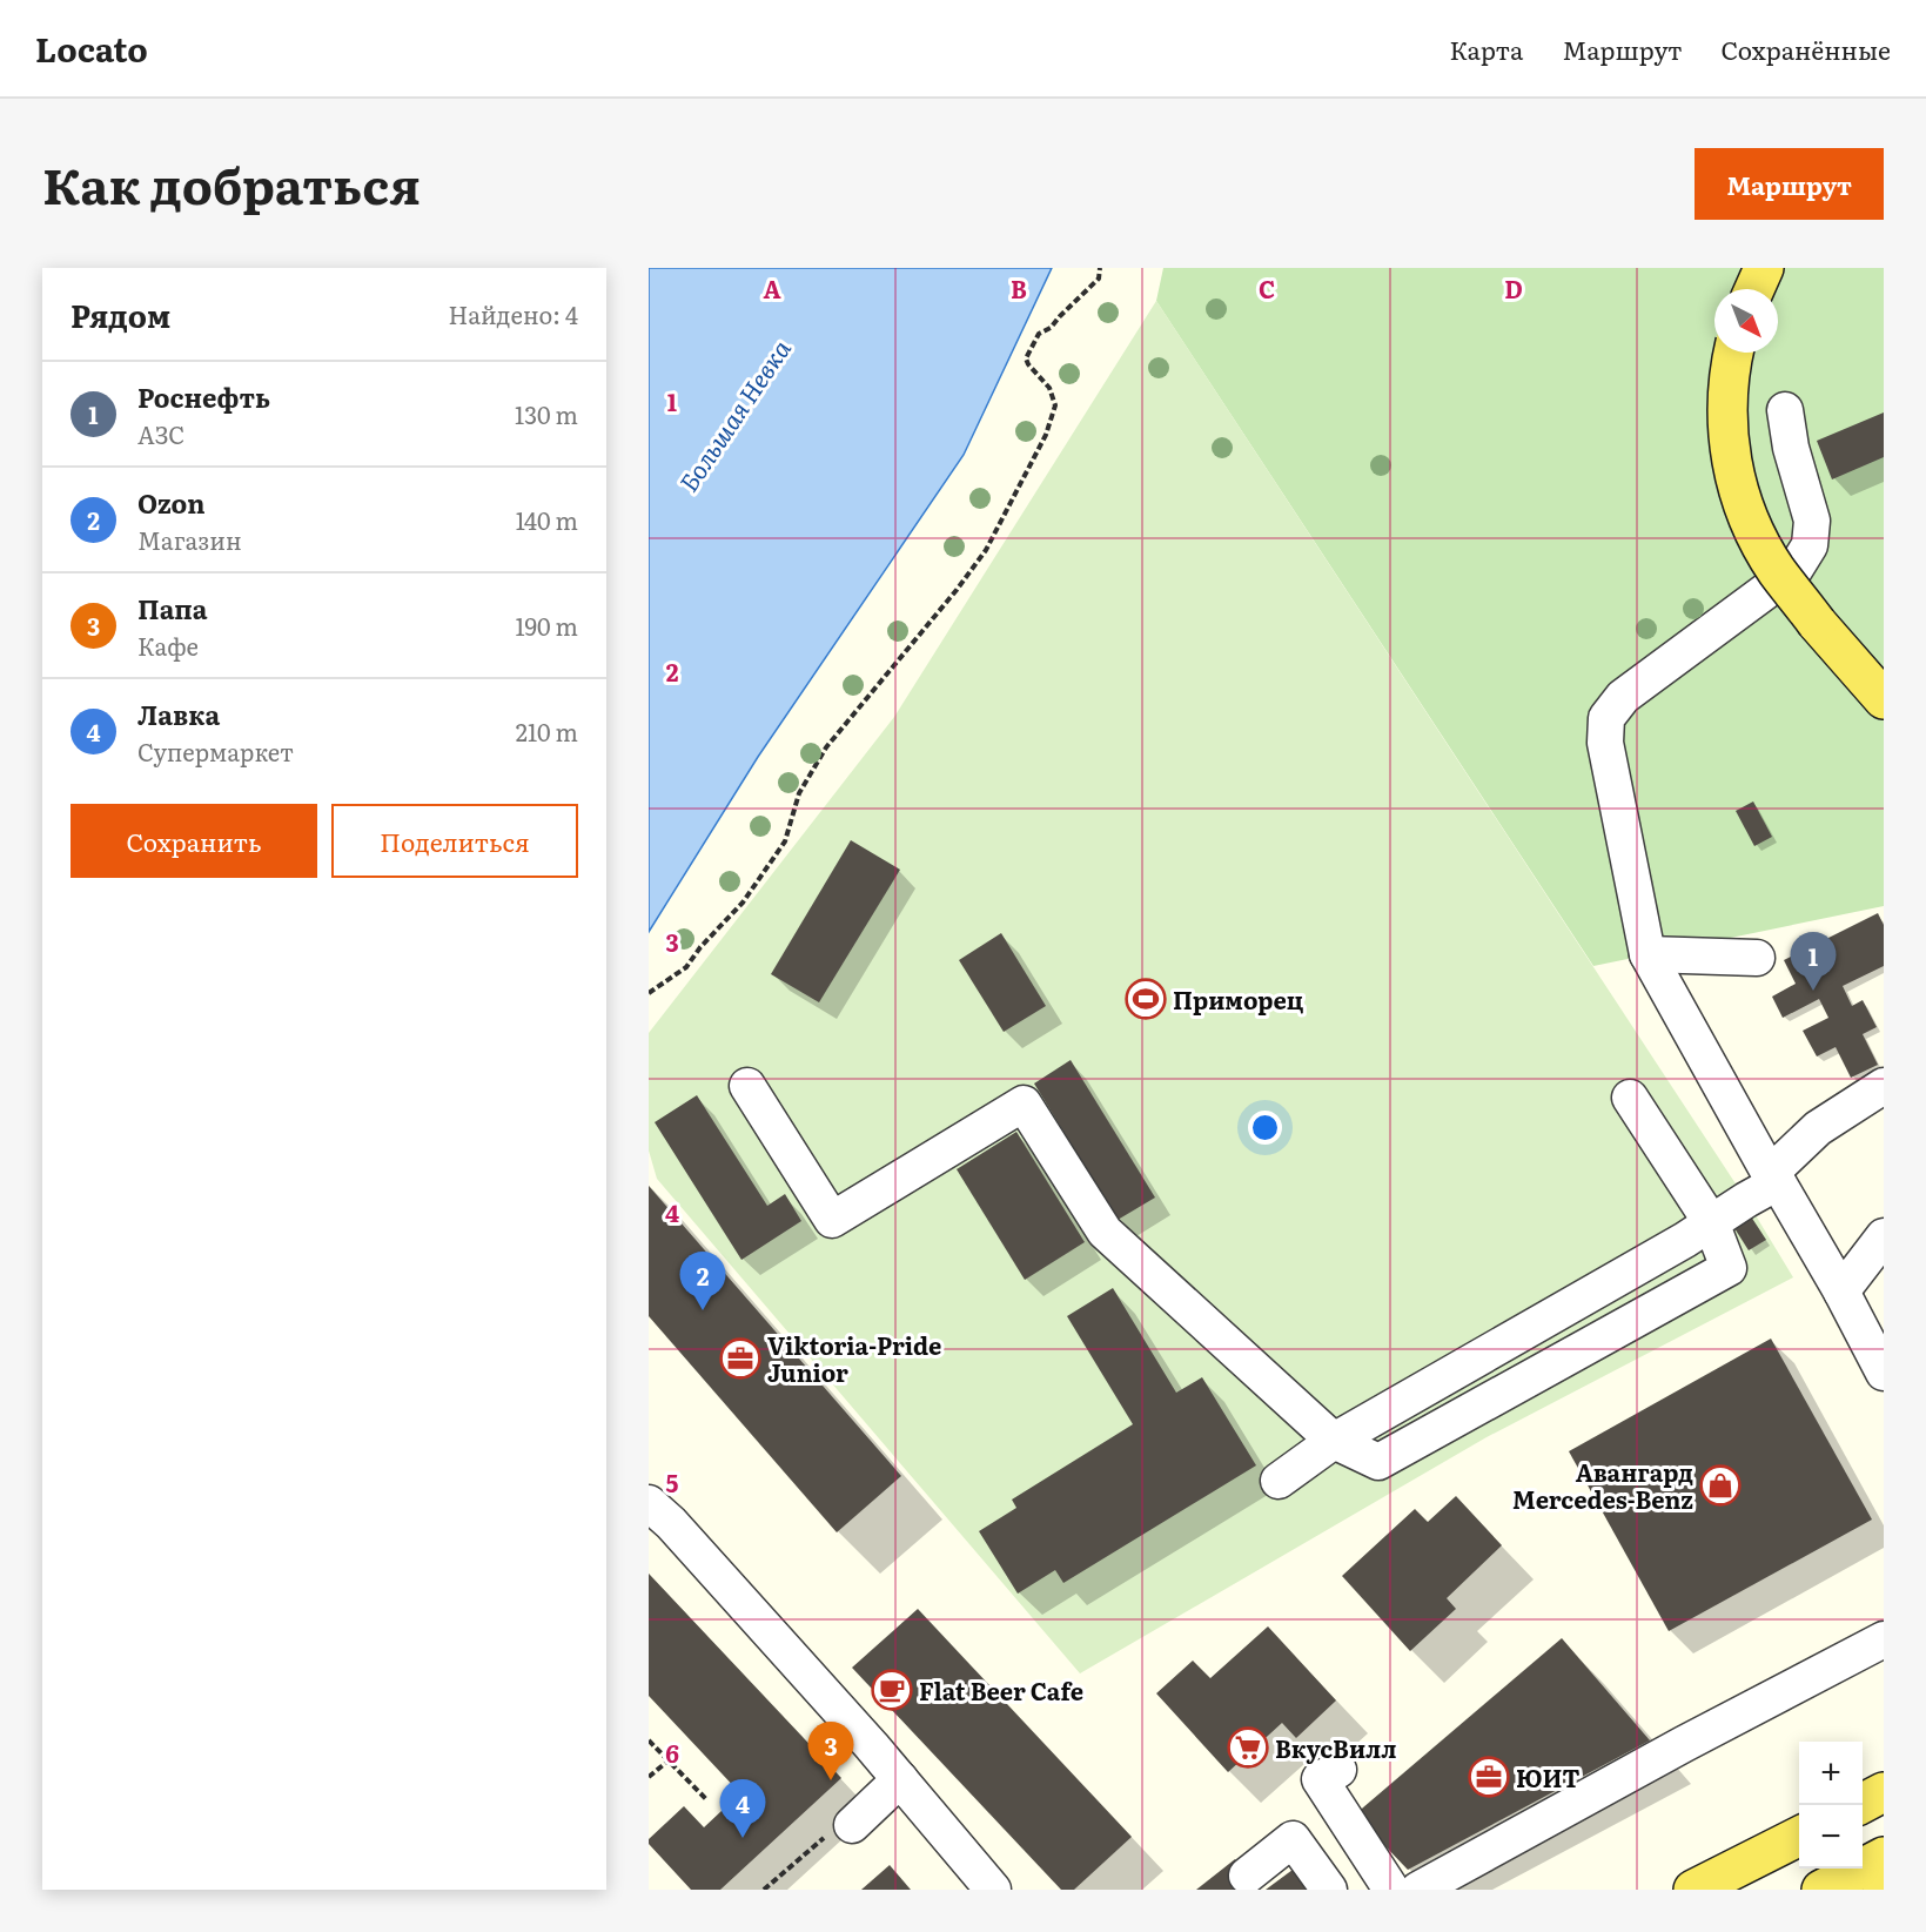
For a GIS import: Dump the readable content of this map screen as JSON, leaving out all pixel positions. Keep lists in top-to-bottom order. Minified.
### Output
{"water":["Большая Невка"],"places":{"sports":["Приморец"],"office":["Viktoria-Pride Junior","ЮИТ"],"shop":["Авангард Mercedes-Benz"],"cafe":["Flat Beer Cafe"],"supermarket":["ВкусВилл"]},"north":"bottom right","page":{"header":"Locato","nav":["Карта","Маршрут","Сохранённые"],"title":"Как добраться","buttons":["Маршрут",["Сохранить","Поделиться"]],"heading":["Рядом","Найдено: 4"],"list":[{"mark":"1","name":"Роснефть","note":"АЗС","value":"130 m"},{"mark":"2","name":"Ozon","note":"Магазин","value":"140 m"},{"mark":"3","name":"Папа","note":"Кафе","value":"190 m"},{"mark":"4","name":"Лавка","note":"Супермаркет","value":"210 m"}],"pins":["1","2","3","4"],"map_buttons":["+","−"]},"grid":{"columns":["A","B","C","D"],"rows":["1","2","3","4","5","6"]}}
